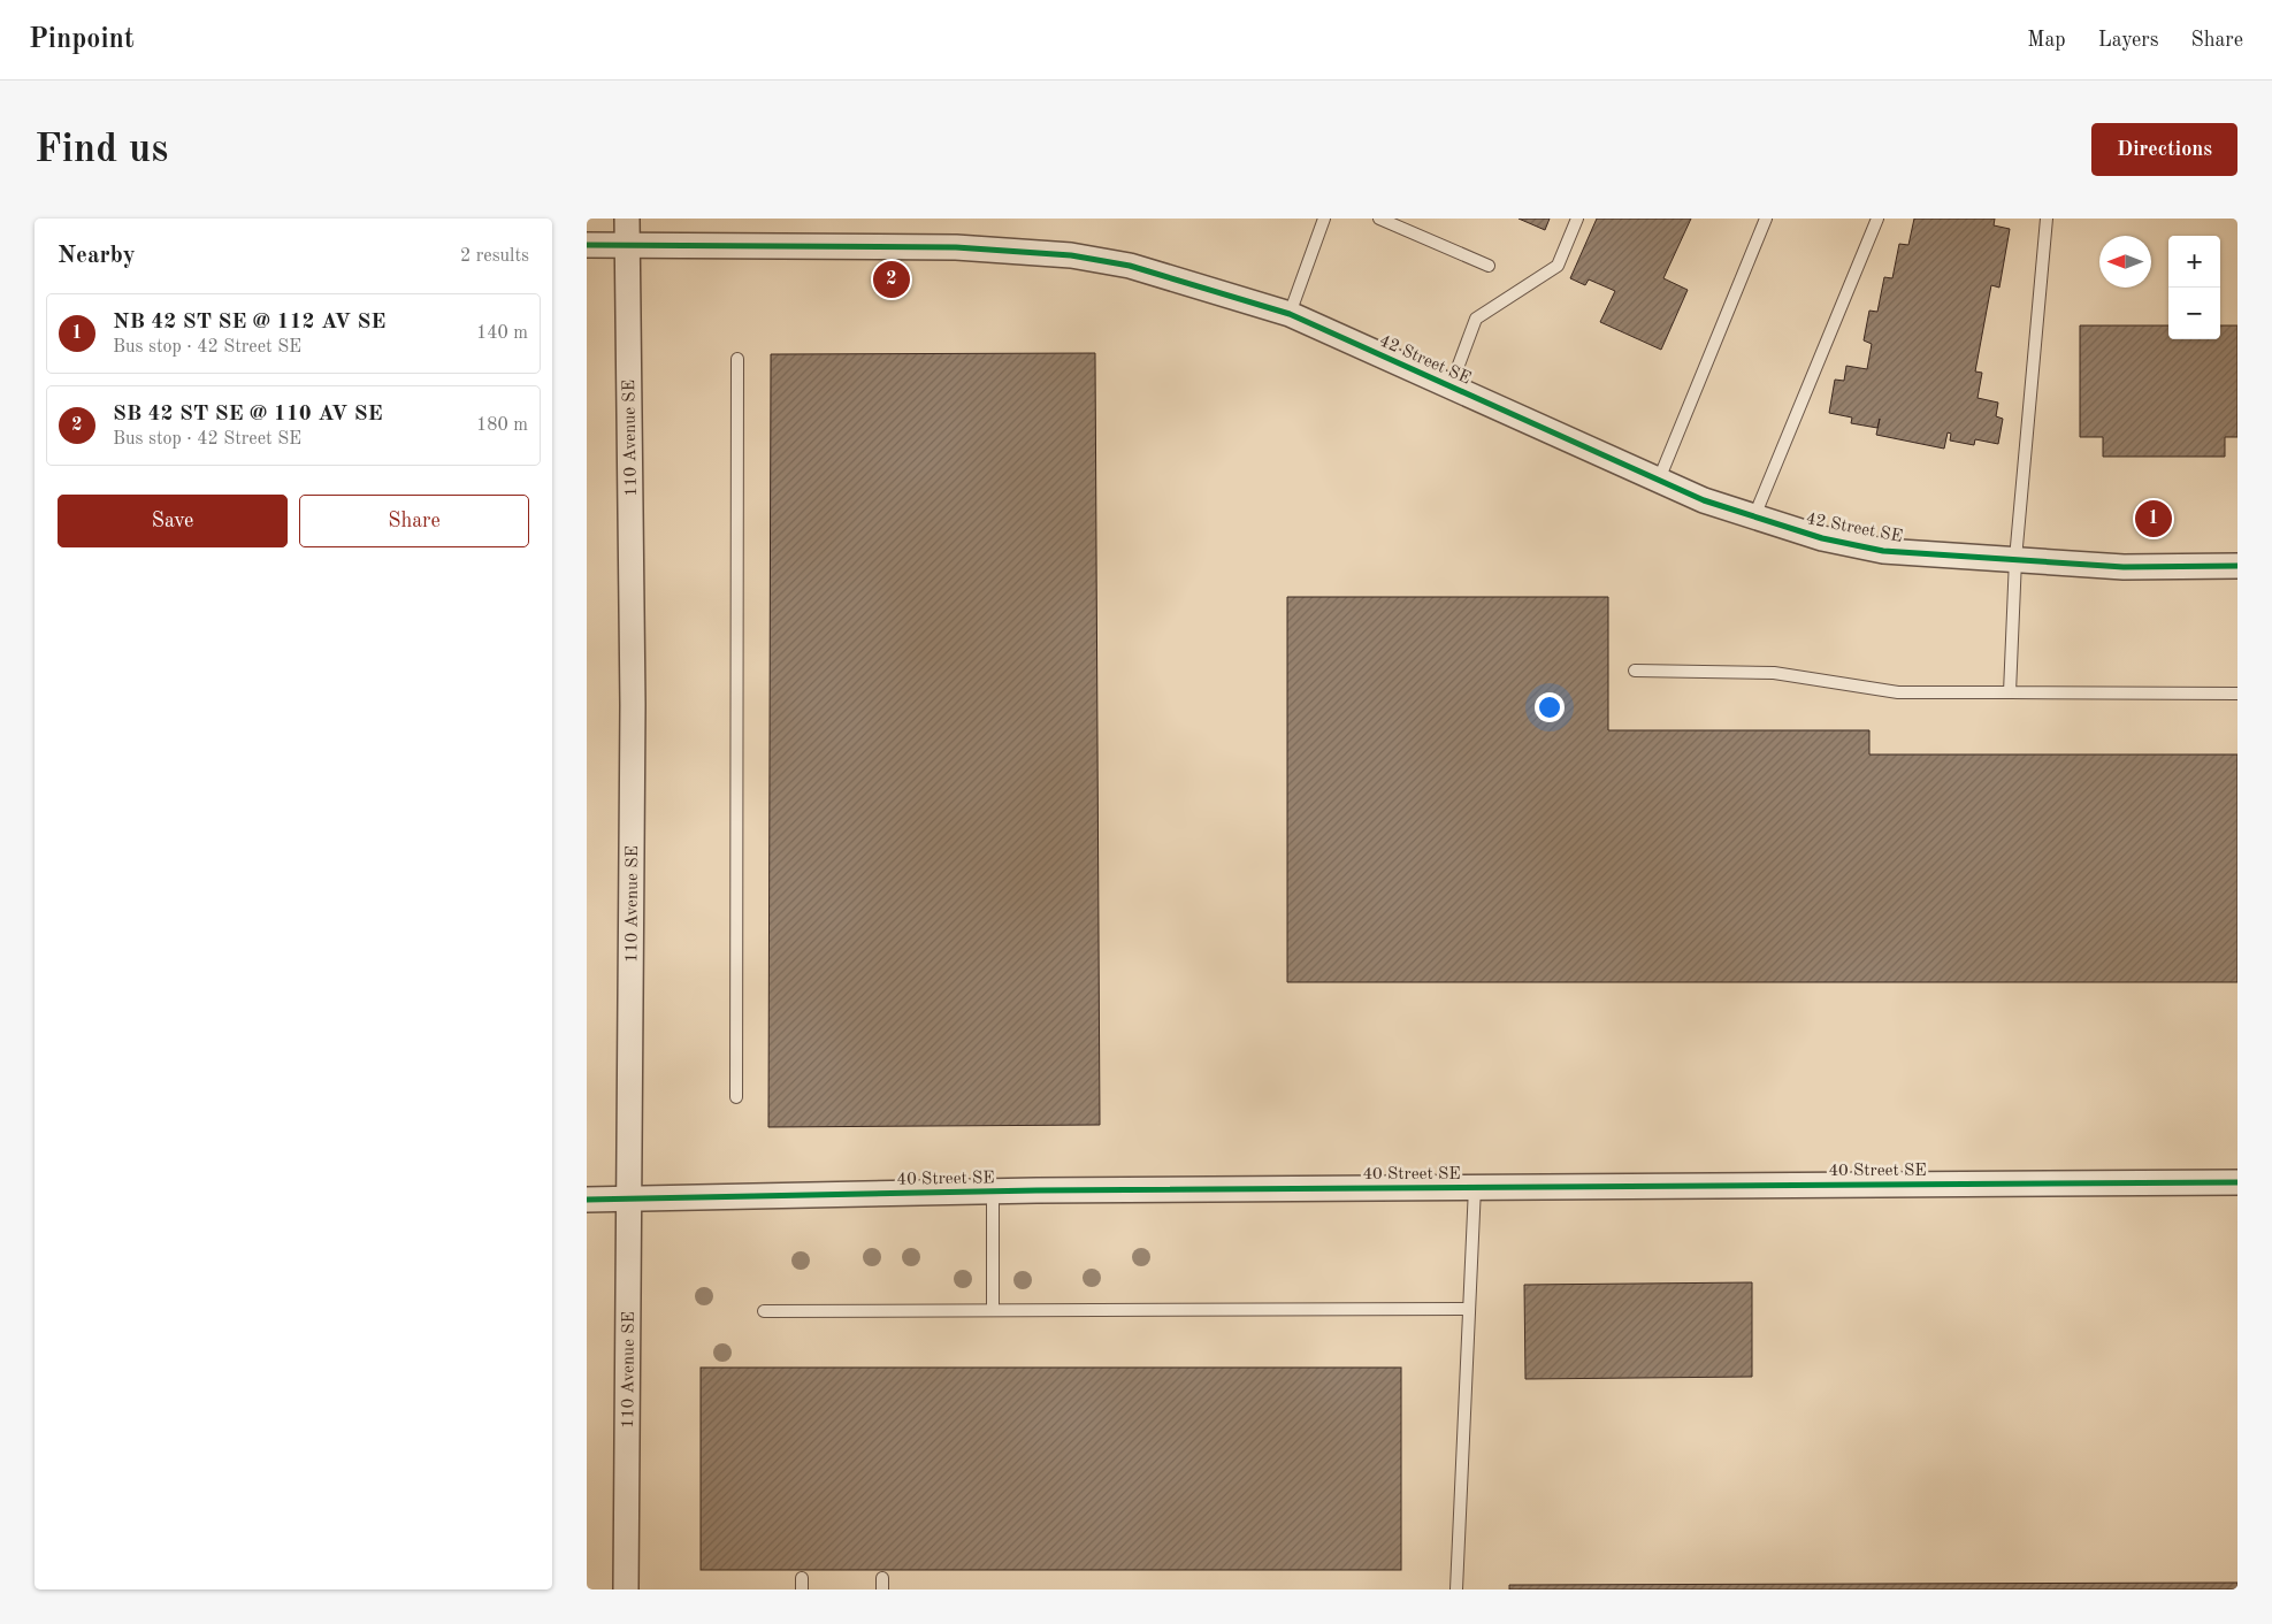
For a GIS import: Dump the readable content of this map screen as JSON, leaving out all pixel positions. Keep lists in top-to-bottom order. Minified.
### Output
{"streets":{"street":["42 Street SE","110 Avenue SE","40 Street SE"]},"crossings":[["42 Street SE","110 Avenue SE"],["110 Avenue SE","40 Street SE"]],"north":"left","page":{"header":"Pinpoint","nav":["Map","Layers","Share"],"buttons":["Directions",["Save","Share"]],"title":"Find us","heading":["Nearby","2 results"],"map_buttons":["+","−"],"pins":["2","1"],"list":[{"mark":"1","name":"NB 42 ST SE @ 112 AV SE","note":"Bus stop · 42 Street SE","value":"140 m"},{"mark":"2","name":"SB 42 ST SE @ 110 AV SE","note":"Bus stop · 42 Street SE","value":"180 m"}]}}
